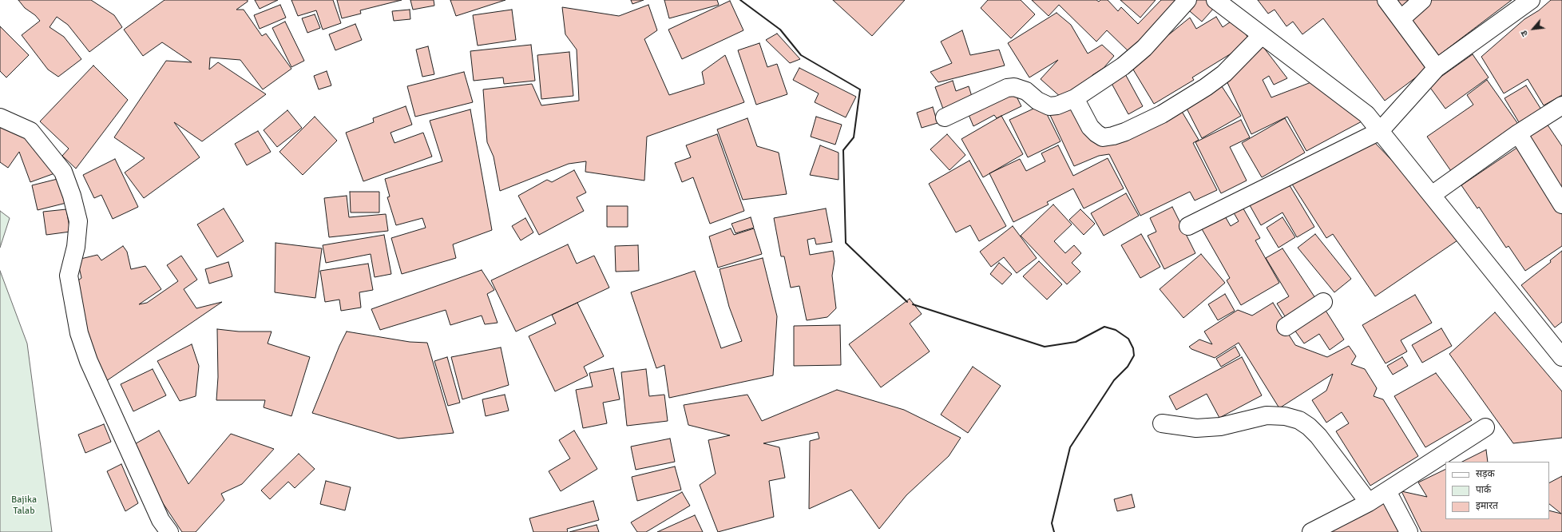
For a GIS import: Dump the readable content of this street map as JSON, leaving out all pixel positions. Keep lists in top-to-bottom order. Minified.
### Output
{"parks":["Bajika Talab"],"legend":["सड़क","पार्क","इमारत"],"north":"bottom left"}
